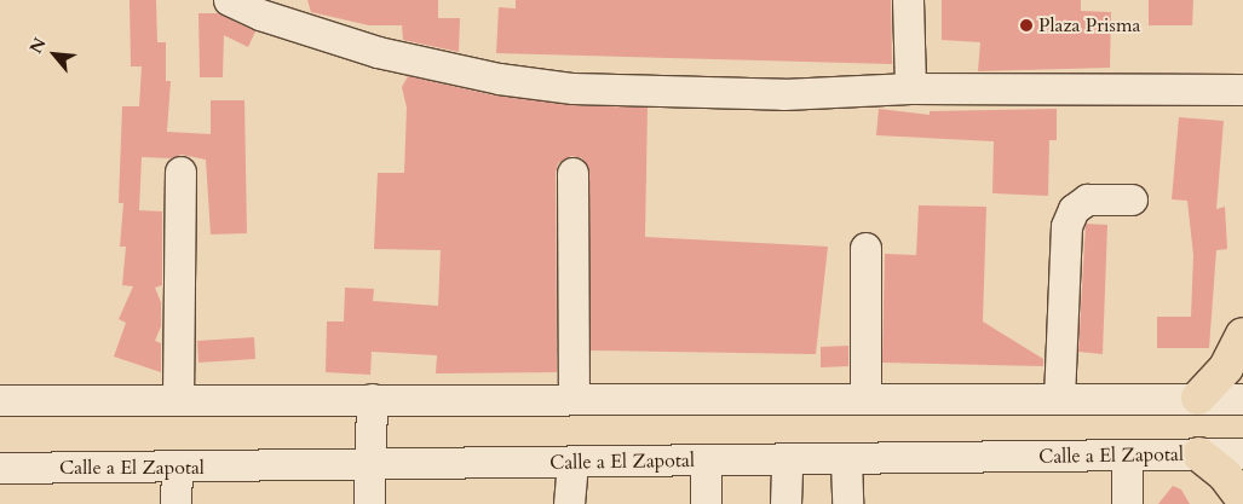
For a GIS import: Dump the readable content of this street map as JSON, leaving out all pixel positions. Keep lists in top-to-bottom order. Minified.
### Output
{"streets":{"street":["Calle a El Zapotal"]},"places":["Plaza Prisma"],"north":"top left"}
